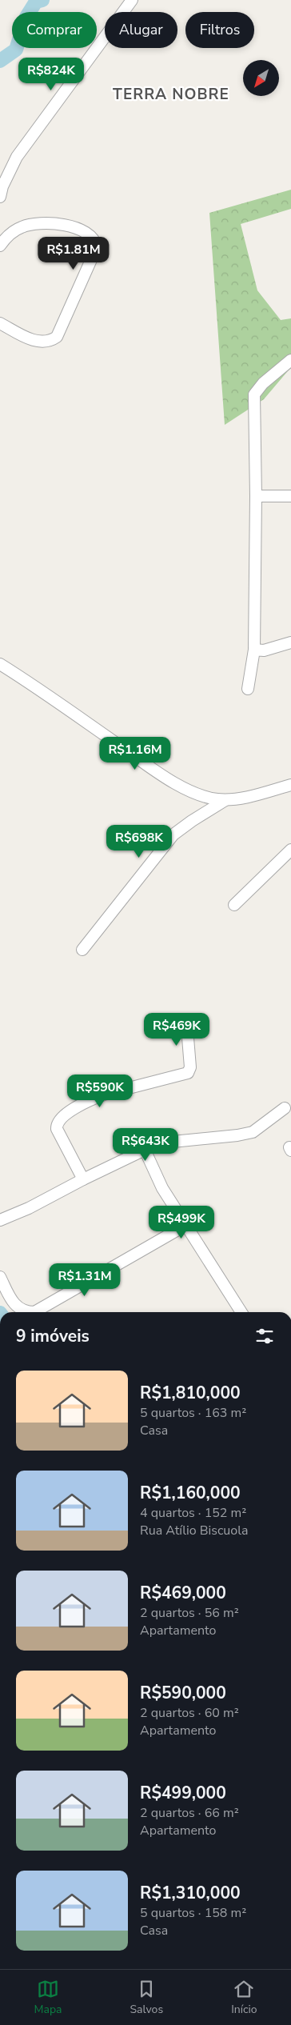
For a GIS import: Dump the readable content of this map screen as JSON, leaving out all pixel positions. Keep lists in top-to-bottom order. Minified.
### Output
{"districts":["TERRA NOBRE"],"north":"bottom left","page":{"chip":["Comprar","Alugar","Filtros"],"price":["R$824K","R$1.81M","R$1.16M","R$698K","R$469K","R$590K","R$643K","R$499K","R$1.31M"],"heading":"9 imóveis","list":[{"name":"R$1,810,000","note":"5 quartos · 163 m² · Casa"},{"name":"R$1,160,000","note":"4 quartos · 152 m² · Rua Atílio Biscuola"},{"name":"R$469,000","note":"2 quartos · 56 m² · Apartamento"},{"name":"R$590,000","note":"2 quartos · 60 m² · Apartamento"},{"name":"R$499,000","note":"2 quartos · 66 m² · Apartamento"},{"name":"R$1,310,000","note":"5 quartos · 158 m² · Casa"}],"tabs":["Mapa","Salvos","Início"]}}
